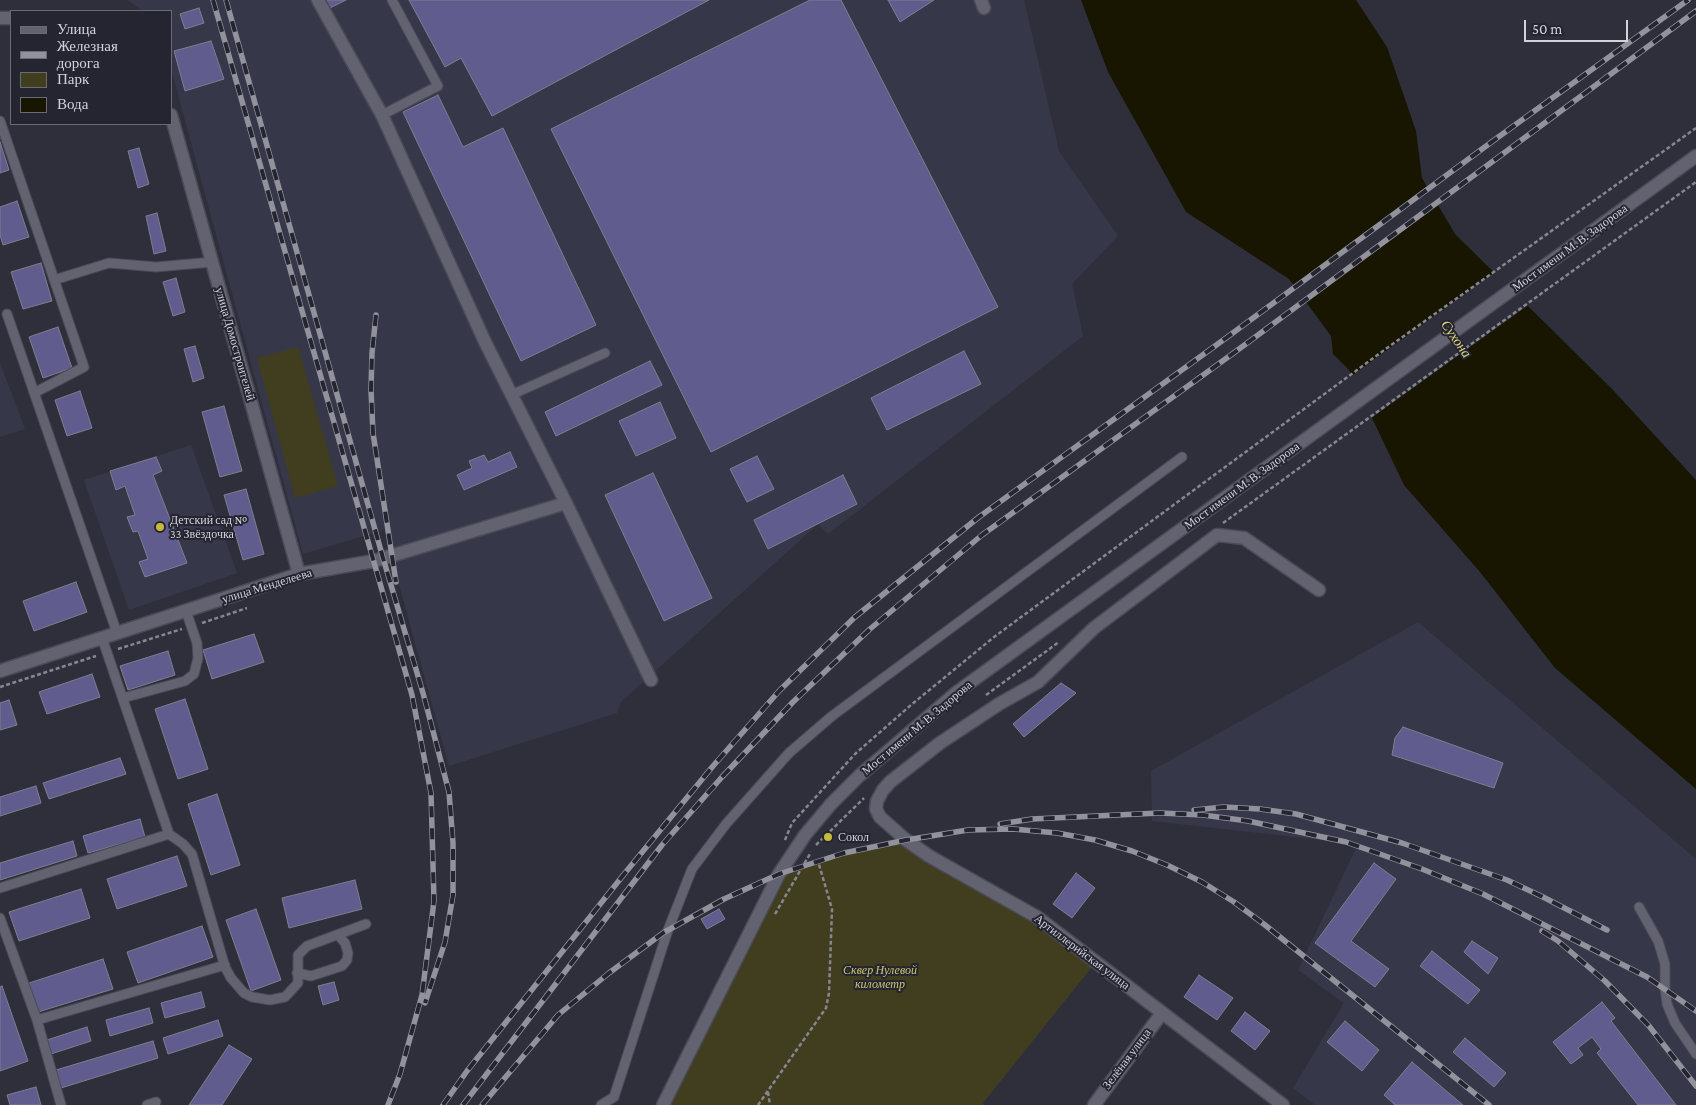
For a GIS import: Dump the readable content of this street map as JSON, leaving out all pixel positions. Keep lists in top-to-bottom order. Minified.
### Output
{"streets":{"street":["Мост имени М. В. Задорова","улица Домостроителей","улица Менделеева","Артиллерийская улица","Зелёная улица"]},"crossings":[["улица Домостроителей","улица Менделеева"],["Артиллерийская улица","Зелёная улица"]],"water":["Сухона"],"parks":["Сквер Нулевой километр"],"places":["Детский сад № 33 Звёздочка","Сокол"],"legend":["Улица","Железная дорога","Парк","Вода"],"scale_bar":"50 m"}
